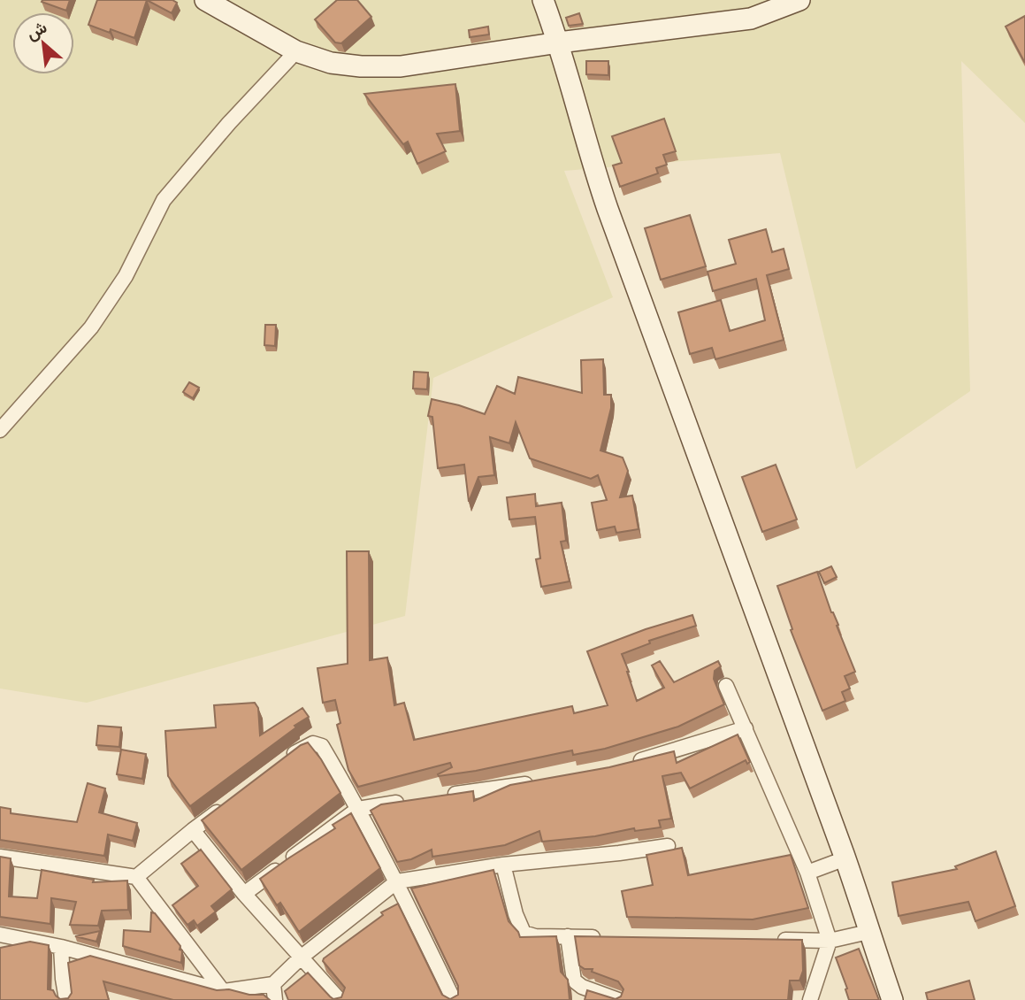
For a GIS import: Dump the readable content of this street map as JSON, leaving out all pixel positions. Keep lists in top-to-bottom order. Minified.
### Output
{"north":"top left"}
